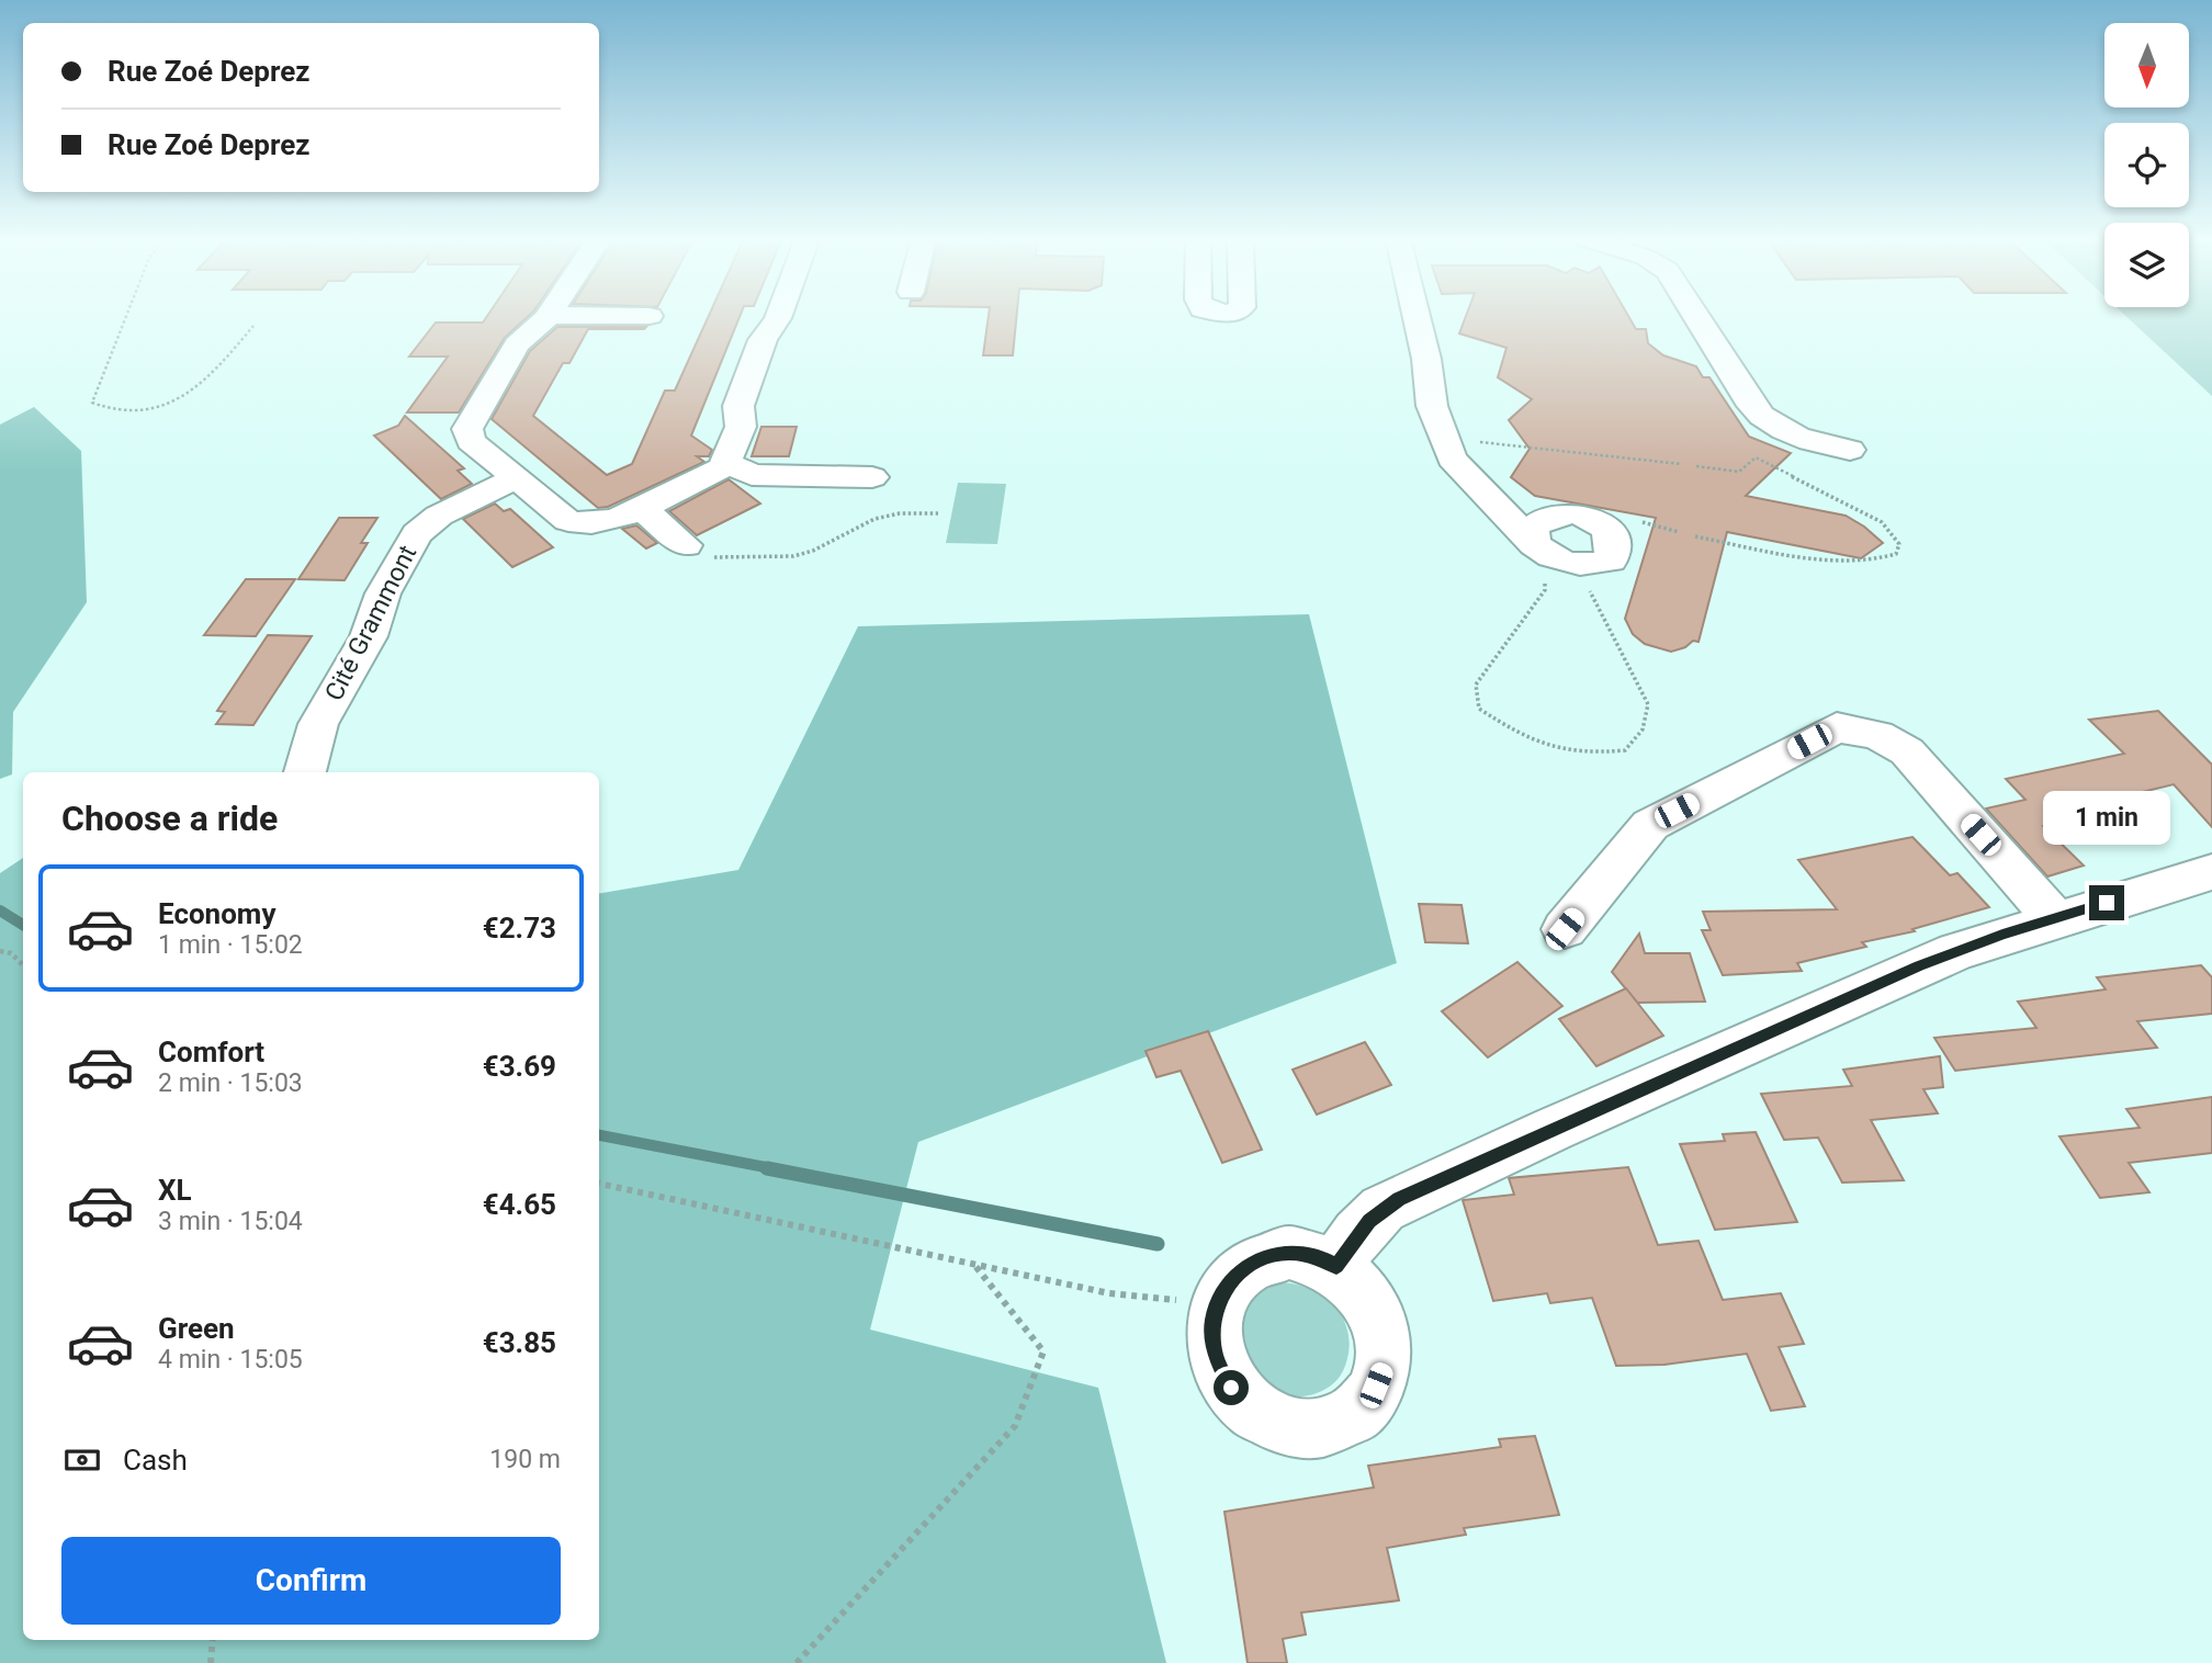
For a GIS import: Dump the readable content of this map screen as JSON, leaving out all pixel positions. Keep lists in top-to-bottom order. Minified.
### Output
{"streets":{"street":["Cité Grammont"]},"north":"bottom","page":{"banner":["Rue Zoé Deprez","Rue Zoé Deprez"],"heading":"Choose a ride","bubble":"1 min","list":[{"name":"Economy","note":"1 min · 15:02","value":"€2.73"},{"name":"Comfort","note":"2 min · 15:03","value":"€3.69"},{"name":"XL","note":"3 min · 15:04","value":"€4.65"},{"name":"Green","note":"4 min · 15:05","value":"€3.85"}],"pay":["Cash","190 m"],"buttons":"Confirm"}}
